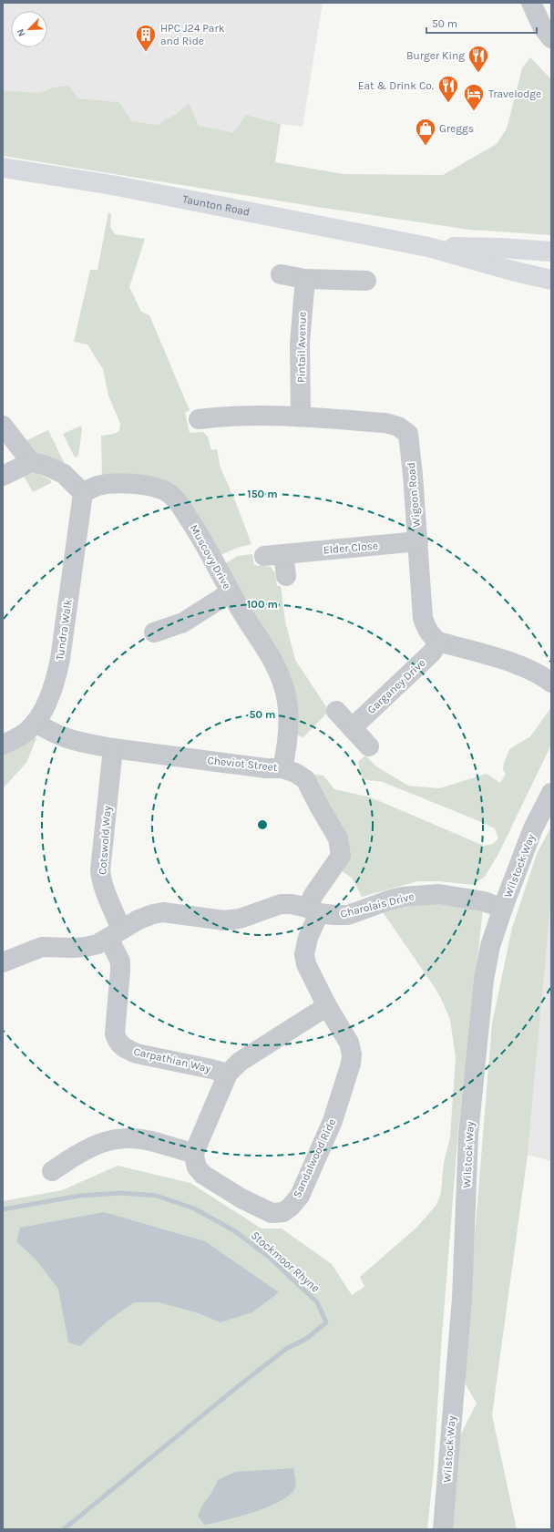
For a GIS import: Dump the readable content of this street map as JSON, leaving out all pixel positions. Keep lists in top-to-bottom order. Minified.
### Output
{"streets":{"main road":["Taunton Road"],"street":["Pintail Avenue","Wigeon Road","Elder Close","Muscovy Drive","Tundra Walk","Garganey Drive","Cheviot Street","Cotswold Way","Wilstock Way","Charolais Drive","Carpathian Way","Sandalwood Ride"]},"crossings":[["Pintail Avenue","Wigeon Road"],["Wigeon Road","Elder Close"],["Wigeon Road","Garganey Drive"],["Muscovy Drive","Tundra Walk"],["Muscovy Drive","Cheviot Street"],["Tundra Walk","Cheviot Street"],["Cheviot Street","Cotswold Way"],["Cheviot Street","Charolais Drive"],["Cheviot Street","Sandalwood Ride"],["Cotswold Way","Charolais Drive"],["Cotswold Way","Carpathian Way"],["Wilstock Way","Charolais Drive"],["Charolais Drive","Carpathian Way"],["Charolais Drive","Sandalwood Ride"]],"water":["Stockmoor Rhyne"],"places":{"building":["HPC J24 Park and Ride"],"restaurant":["Burger King","Eat & Drink Co."],"hotel":["Travelodge"],"shop":["Greggs"]},"scale_bar":"50 m","north":"bottom left","rings":["150 m","100 m","50 m"]}
